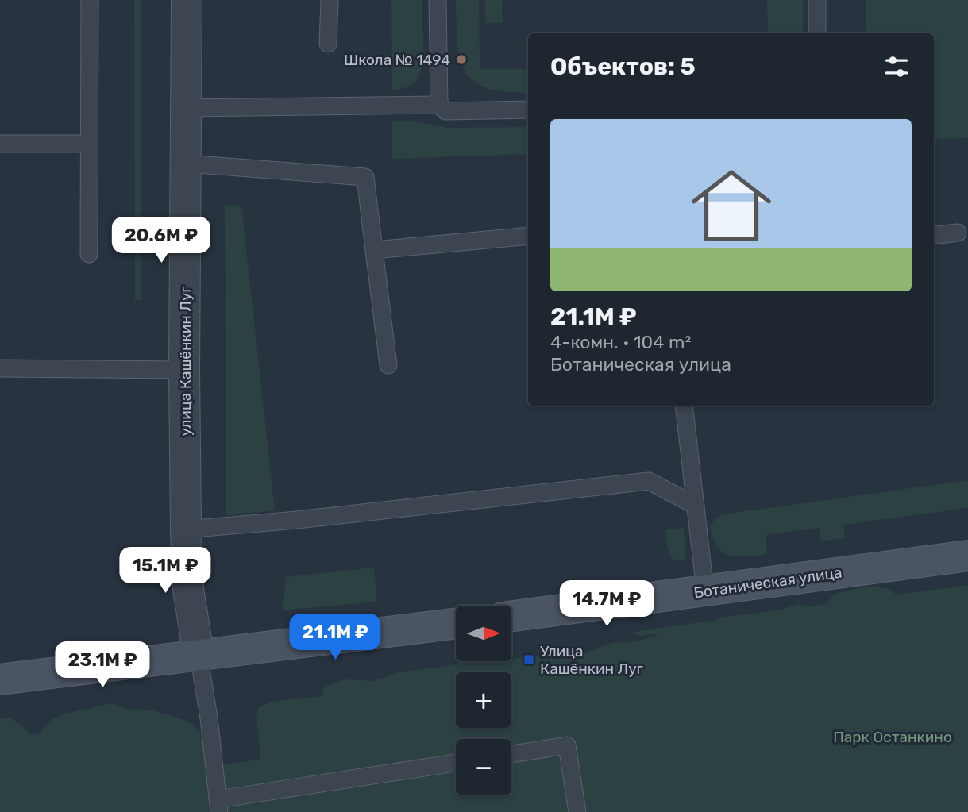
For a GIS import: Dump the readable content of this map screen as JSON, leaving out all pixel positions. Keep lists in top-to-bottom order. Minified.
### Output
{"streets":{"main road":["Ботаническая улица"],"street":["улица Кашёнкин Луг"]},"parks":["Парк Останкино"],"places":{"other":["Школа № 1494"],"transit":["Улица Кашёнкин Луг"]},"north":"right","page":{"heading":"Объектов: 5","list":[{"name":"21.1M ₽","note":"4-комн. · 104 m² · Ботаническая улица"}],"price":["20.6M ₽","15.1M ₽","14.7M ₽","21.1M ₽","23.1M ₽"],"map_buttons":["+","−"]}}
